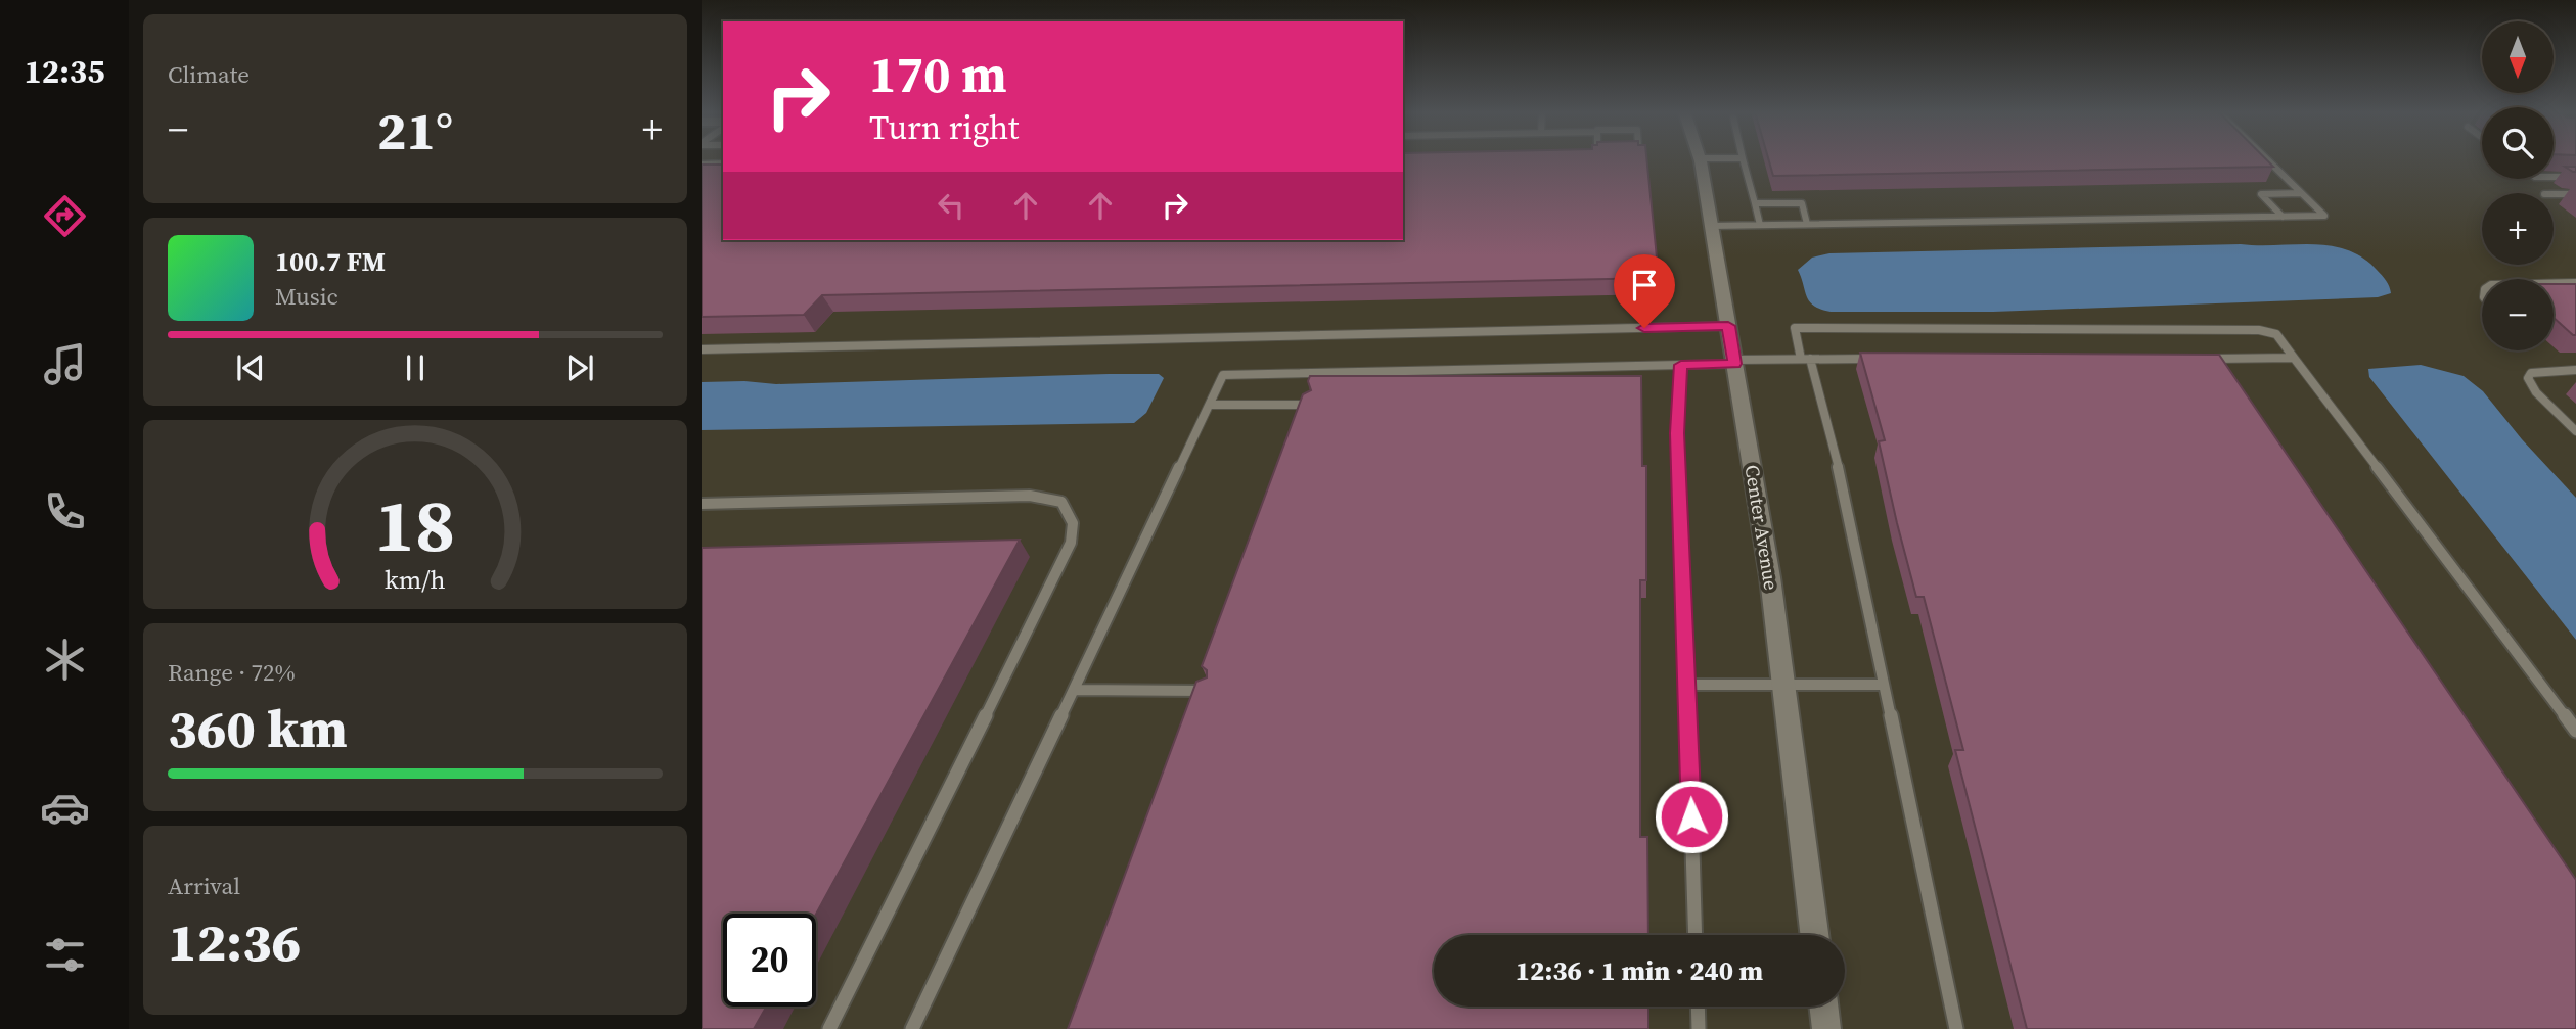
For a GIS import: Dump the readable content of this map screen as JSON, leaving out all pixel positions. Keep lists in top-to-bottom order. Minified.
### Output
{"streets":{"street":["Center Avenue"]},"north":"bottom","page":{"tabs":"12:35","tile":["Climate",["Range · 72%","360 km"],["Arrival","12:36"]],"map_buttons":["+","−"],"turn":["170 m","Turn right"],"heat":["−","21°","+"],"song":["100.7 FM","Music"],"limit":"20","trip":"12:36 · 1 min · 240 m","gauge":["18","km/h"]}}
